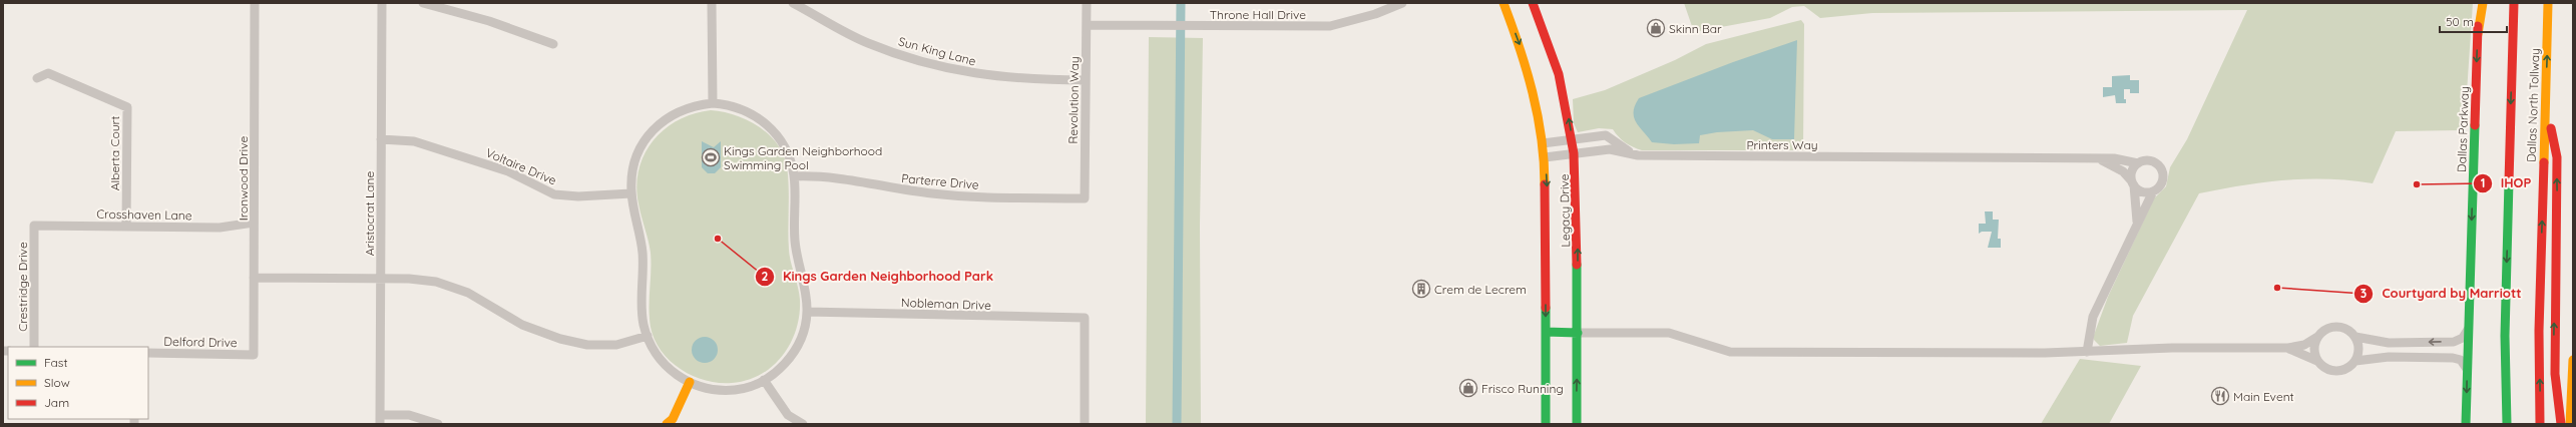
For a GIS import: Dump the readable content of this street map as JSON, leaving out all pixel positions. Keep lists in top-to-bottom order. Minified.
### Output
{"streets":{"main road":["Dallas North Tollway","Dallas Parkway","Legacy Drive"],"street":["Throne Hall Drive","Sun King Lane","Revolution Way","Printers Way","Alberta Court","Voltaire Drive","Ironwood Drive","Parterre Drive","Aristocrat Lane","Crosshaven Lane","Crestridge Drive","Nobleman Drive","Delford Drive"]},"crossings":[["Throne Hall Drive","Revolution Way"],["Sun King Lane","Revolution Way"],["Revolution Way","Parterre Drive"],["Printers Way","Legacy Drive"],["Alberta Court","Crosshaven Lane"],["Voltaire Drive","Aristocrat Lane"],["Ironwood Drive","Crosshaven Lane"],["Ironwood Drive","Delford Drive"],["Crosshaven Lane","Crestridge Drive"]],"one_way":["Dallas Parkway"],"places":{"shop":["Skinn Bar","Frisco Running"],"sports":["Kings Garden Neighborhood Swimming Pool"],"other":["IHOP","Kings Garden Neighborhood Park","Courtyard by Marriott"],"building":["Crem de Lecrem"],"restaurant":["Main Event"]},"legend":["Fast","Slow","Jam"],"scale_bar":"50 m"}
